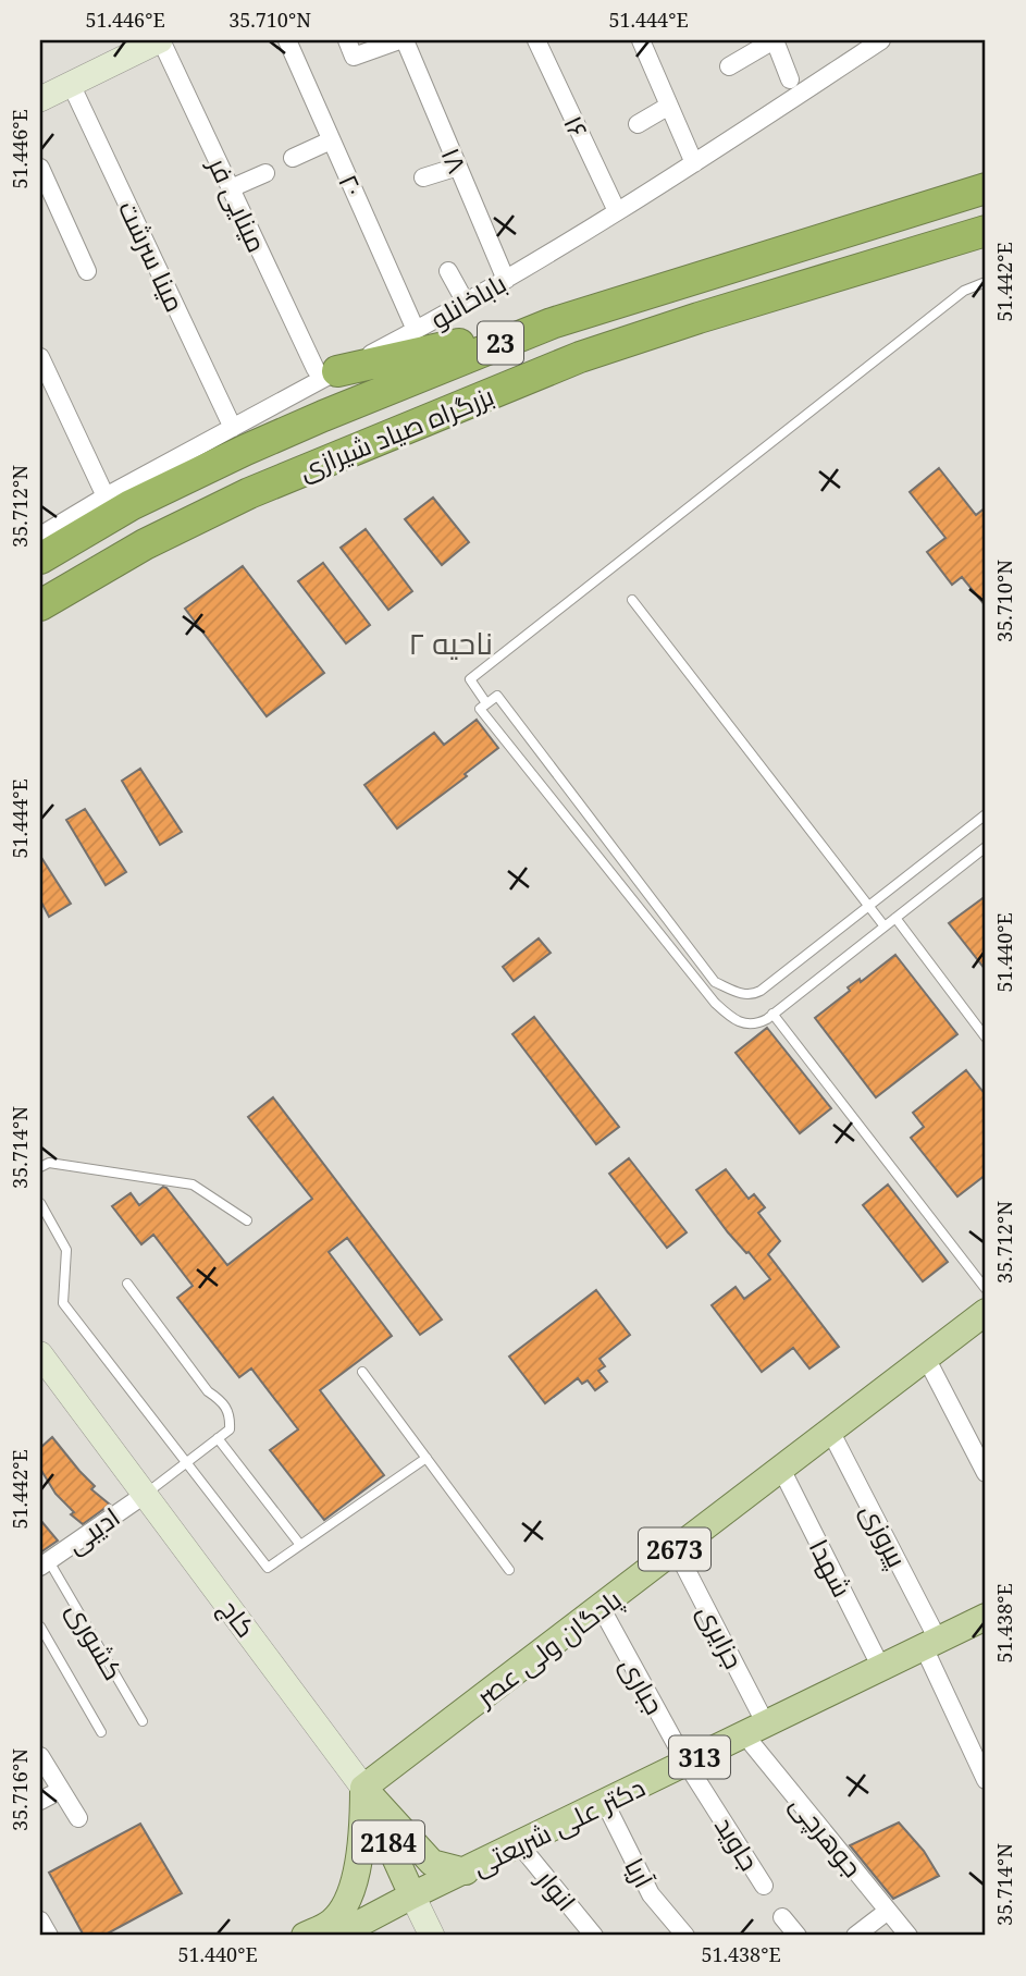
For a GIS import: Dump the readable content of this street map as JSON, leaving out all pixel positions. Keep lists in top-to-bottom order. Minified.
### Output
{"streets":{"highway":["23","بزرگراه صیاد شیرازی"],"main road":["2673","کاج","پادگان ولی عصر","313","دکتر علی شریعتی","2184"],"street":["۱۶","۱۸","۲۰","مینایی فر","مینا سرشت","باباخانلو","ادیبی","پیروزی","شهدا","جزایری","جباری","جوهرچی","جاوید","آریا","انوار"],"lane":["کشوری"]},"crossings":[["۱۶","باباخانلو"],["۱۸","باباخانلو"],["۲۰","باباخانلو"],["مینایی فر","باباخانلو"],["مینا سرشت","باباخانلو"],["ادیبی","کاج"],["ادیبی","کشوری"],["پیروزی","پادگان ولی عصر"],["پیروزی","دکتر علی شریعتی"],["شهدا","پادگان ولی عصر"],["شهدا","دکتر علی شریعتی"],["کاج","پادگان ولی عصر"],["کاج","313"],["کاج","دکتر علی شریعتی"],["جزایری","پادگان ولی عصر"],["جزایری","دکتر علی شریعتی"],["جزایری","جوهرچی"],["پادگان ولی عصر","جباری"],["پادگان ولی عصر","313"],["جباری","دکتر علی شریعتی"],["جباری","جاوید"],["313","دکتر علی شریعتی"],["دکتر علی شریعتی","جوهرچی"],["دکتر علی شریعتی","جاوید"],["دکتر علی شریعتی","آریا"],["دکتر علی شریعتی","انوار"]],"districts":["ناحیه ۲"],"coordinates":["51.446°E","35.710°N","51.444°E","51.442°E","35.712°N","51.440°E","35.714°N","51.438°E","35.716°N"]}
